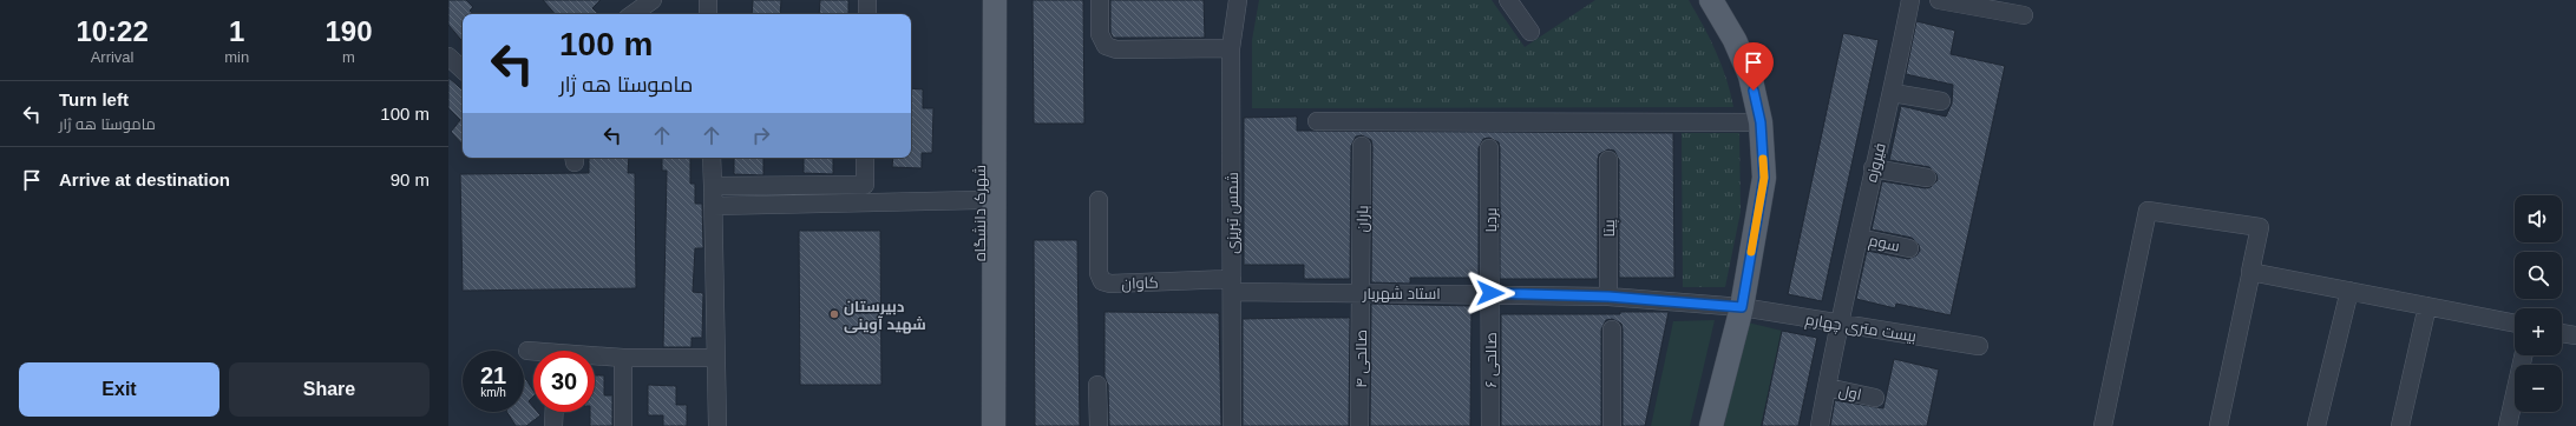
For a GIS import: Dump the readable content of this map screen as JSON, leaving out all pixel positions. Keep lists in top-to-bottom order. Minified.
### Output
{"streets":{"main road":["شهرک دانشگاه"],"street":["فیروزه","شمس تبریزی","باران","بردیا","پیتا","سوم","کاوان","استاد شهریار","بیست متری چهارم","صالحی ۴","صالحی ۶","اول"]},"crossings":[["فیروزه","سوم"],["فیروزه","بیست متری چهارم"],["فیروزه","اول"],["شمس تبریزی","کاوان"],["شمس تبریزی","استاد شهریار"],["باران","استاد شهریار"],["باران","صالحی ۴"],["بردیا","استاد شهریار"],["بردیا","صالحی ۶"],["پیتا","استاد شهریار"],["کاوان","استاد شهریار"],["استاد شهریار","بیست متری چهارم"],["استاد شهریار","صالحی ۴"],["استاد شهریار","صالحی ۶"]],"places":["دبیرستان شهید آوینی"],"page":{"eta":["10:22","Arrival","1","min","190","m"],"turn":["100 m","ماموستا هه ژار"],"list":[{"name":"Turn left","note":"ماموستا هه ژار","value":"100 m"},{"name":"Arrive at destination","value":"90 m"}],"map_buttons":["+","−"],"speed":"21 km/h","limit":"30","buttons":["Exit","Share"]}}
